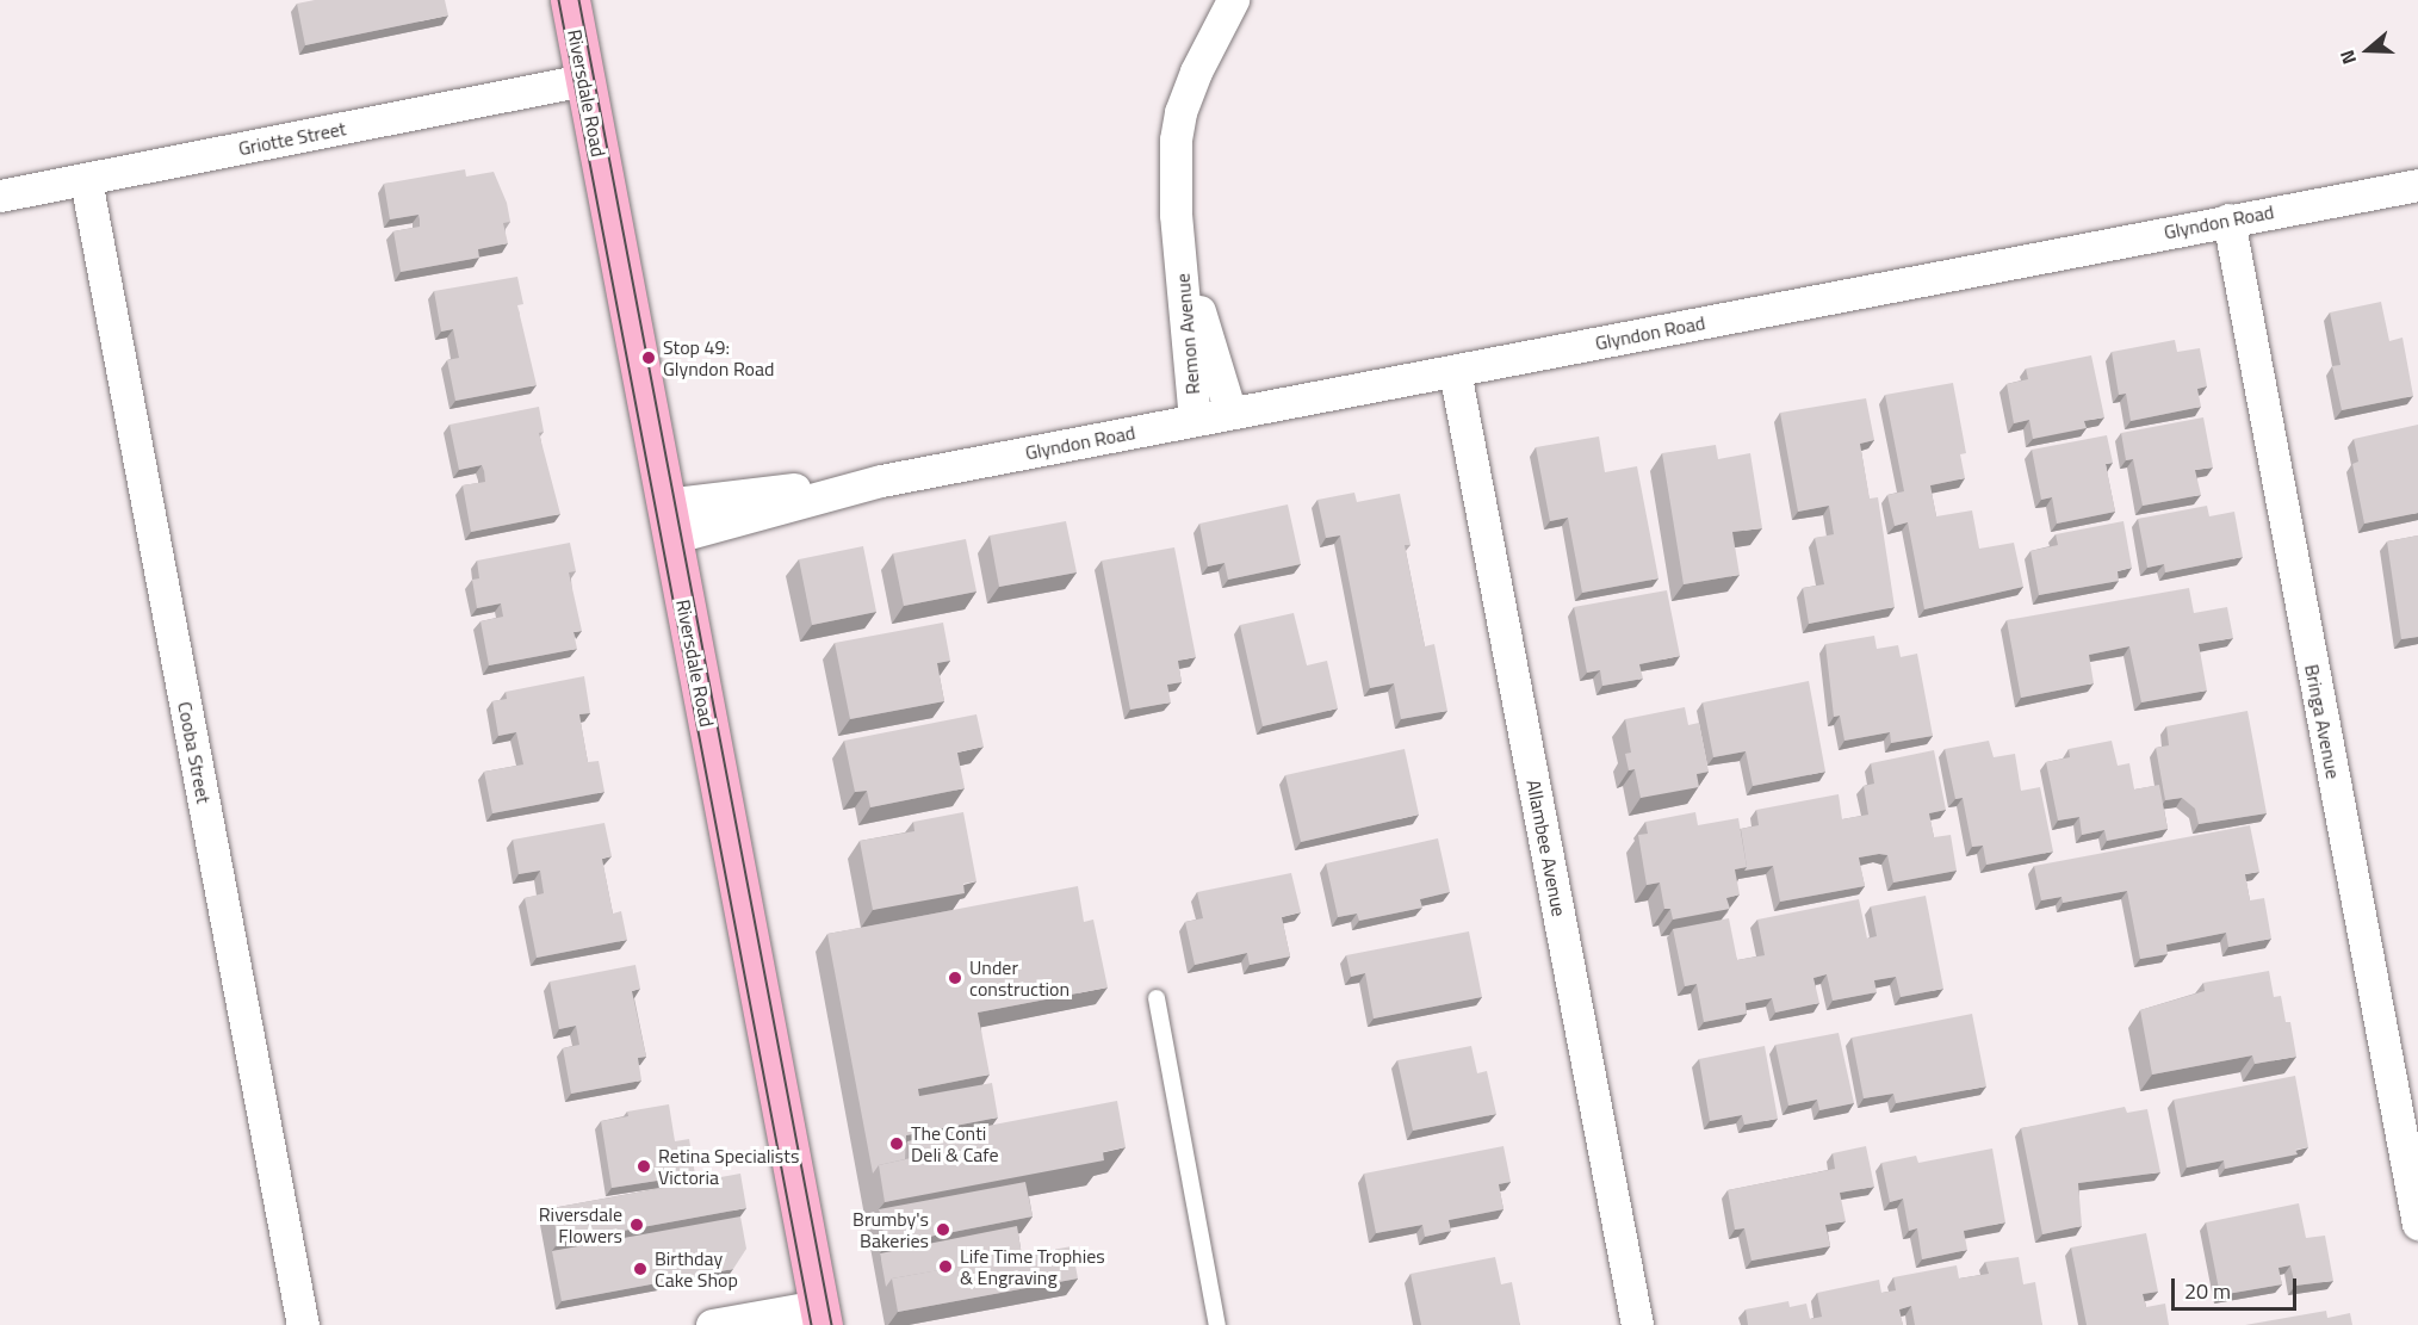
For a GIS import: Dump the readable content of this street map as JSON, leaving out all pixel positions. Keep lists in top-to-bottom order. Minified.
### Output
{"streets":{"main road":["Riversdale Road"],"street":["Griotte Street","Glyndon Road","Remon Avenue","Bringa Avenue","Cooba Street","Allambee Avenue"]},"crossings":[["Riversdale Road","Griotte Street"],["Riversdale Road","Glyndon Road"],["Griotte Street","Cooba Street"],["Glyndon Road","Remon Avenue"],["Glyndon Road","Bringa Avenue"],["Glyndon Road","Allambee Avenue"]],"places":["Stop 49: Glyndon Road","Under construction","The Conti Deli & Cafe","Retina Specialists Victoria","Riversdale Flowers","Brumby's Bakeries","Life Time Trophies & Engraving","Birthday Cake Shop"],"scale_bar":"20 m","north":"left"}
